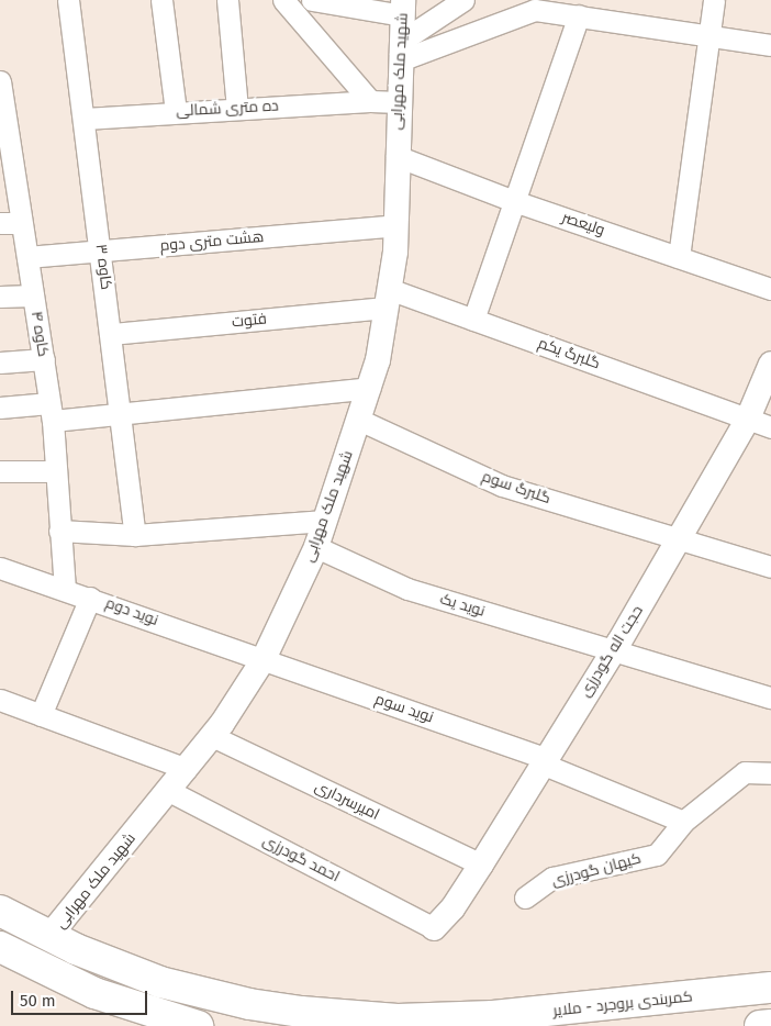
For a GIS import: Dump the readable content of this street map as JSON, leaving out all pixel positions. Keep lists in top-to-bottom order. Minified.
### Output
{"streets":{"highway":["کمربندی بروجرد - ملایر"],"street":["شهید ملک مهرابی","ده متری شمالی","ولیعصر","هشت متری دوم","کاوه ۳","فتوت","کاوه ۴","گلبرگ یکم","گلبرگ سوم","نوید یک","نوید دوم","حجت اله گودرزی","نوید سوم","امیرسرداری","احمد گودرزی","کیهان گودرزی"]},"crossings":[["شهید ملک مهرابی","ده متری شمالی"],["شهید ملک مهرابی","ولیعصر"],["شهید ملک مهرابی","هشت متری دوم"],["شهید ملک مهرابی","فتوت"],["شهید ملک مهرابی","گلبرگ یکم"],["شهید ملک مهرابی","گلبرگ سوم"],["شهید ملک مهرابی","نوید یک"],["شهید ملک مهرابی","نوید دوم"],["شهید ملک مهرابی","نوید سوم"],["شهید ملک مهرابی","امیرسرداری"],["شهید ملک مهرابی","احمد گودرزی"],["شهید ملک مهرابی","کمربندی بروجرد - ملایر"],["ده متری شمالی","کاوه ۳"],["هشت متری دوم","کاوه ۳"],["هشت متری دوم","کاوه ۴"],["کاوه ۳","فتوت"],["فتوت","گلبرگ یکم"],["کاوه ۴","نوید دوم"],["گلبرگ یکم","حجت اله گودرزی"],["گلبرگ سوم","حجت اله گودرزی"],["نوید یک","حجت اله گودرزی"],["نوید دوم","نوید سوم"],["حجت اله گودرزی","نوید سوم"],["حجت اله گودرزی","امیرسرداری"],["حجت اله گودرزی","احمد گودرزی"],["نوید سوم","کیهان گودرزی"]],"scale_bar":"50 m"}
